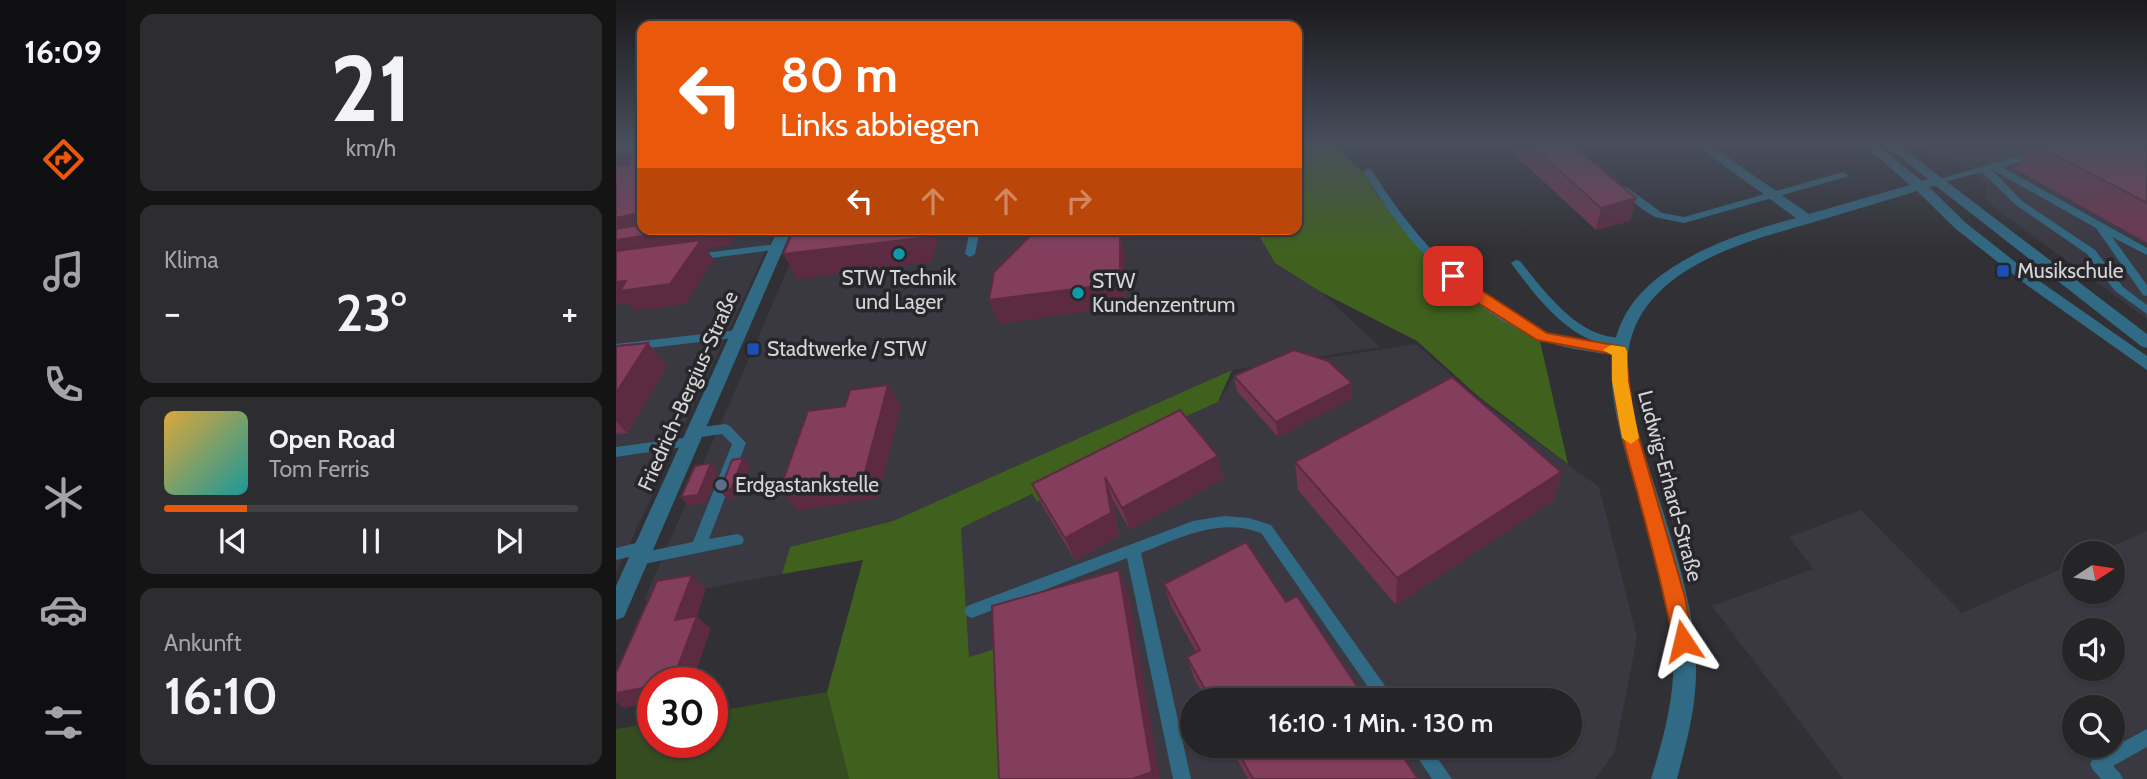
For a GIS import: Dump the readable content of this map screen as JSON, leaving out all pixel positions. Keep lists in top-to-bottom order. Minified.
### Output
{"streets":{"street":["Friedrich-Bergius-Straße","Ludwig-Erhard-Straße"]},"places":{"other":["STW Technik und Lager","STW Kundenzentrum","Erdgastankstelle"],"transit":["Musikschule","Stadtwerke / STW"]},"north":"right","page":{"tabs":"16:09","tile":[["21","km/h"],"Klima",["Ankunft","16:10"]],"turn":["80 m","Links abbiegen"],"heat":["−","23°","+"],"song":["Open Road","Tom Ferris"],"limit":"30","trip":"16:10 · 1 Min. · 130 m"}}
